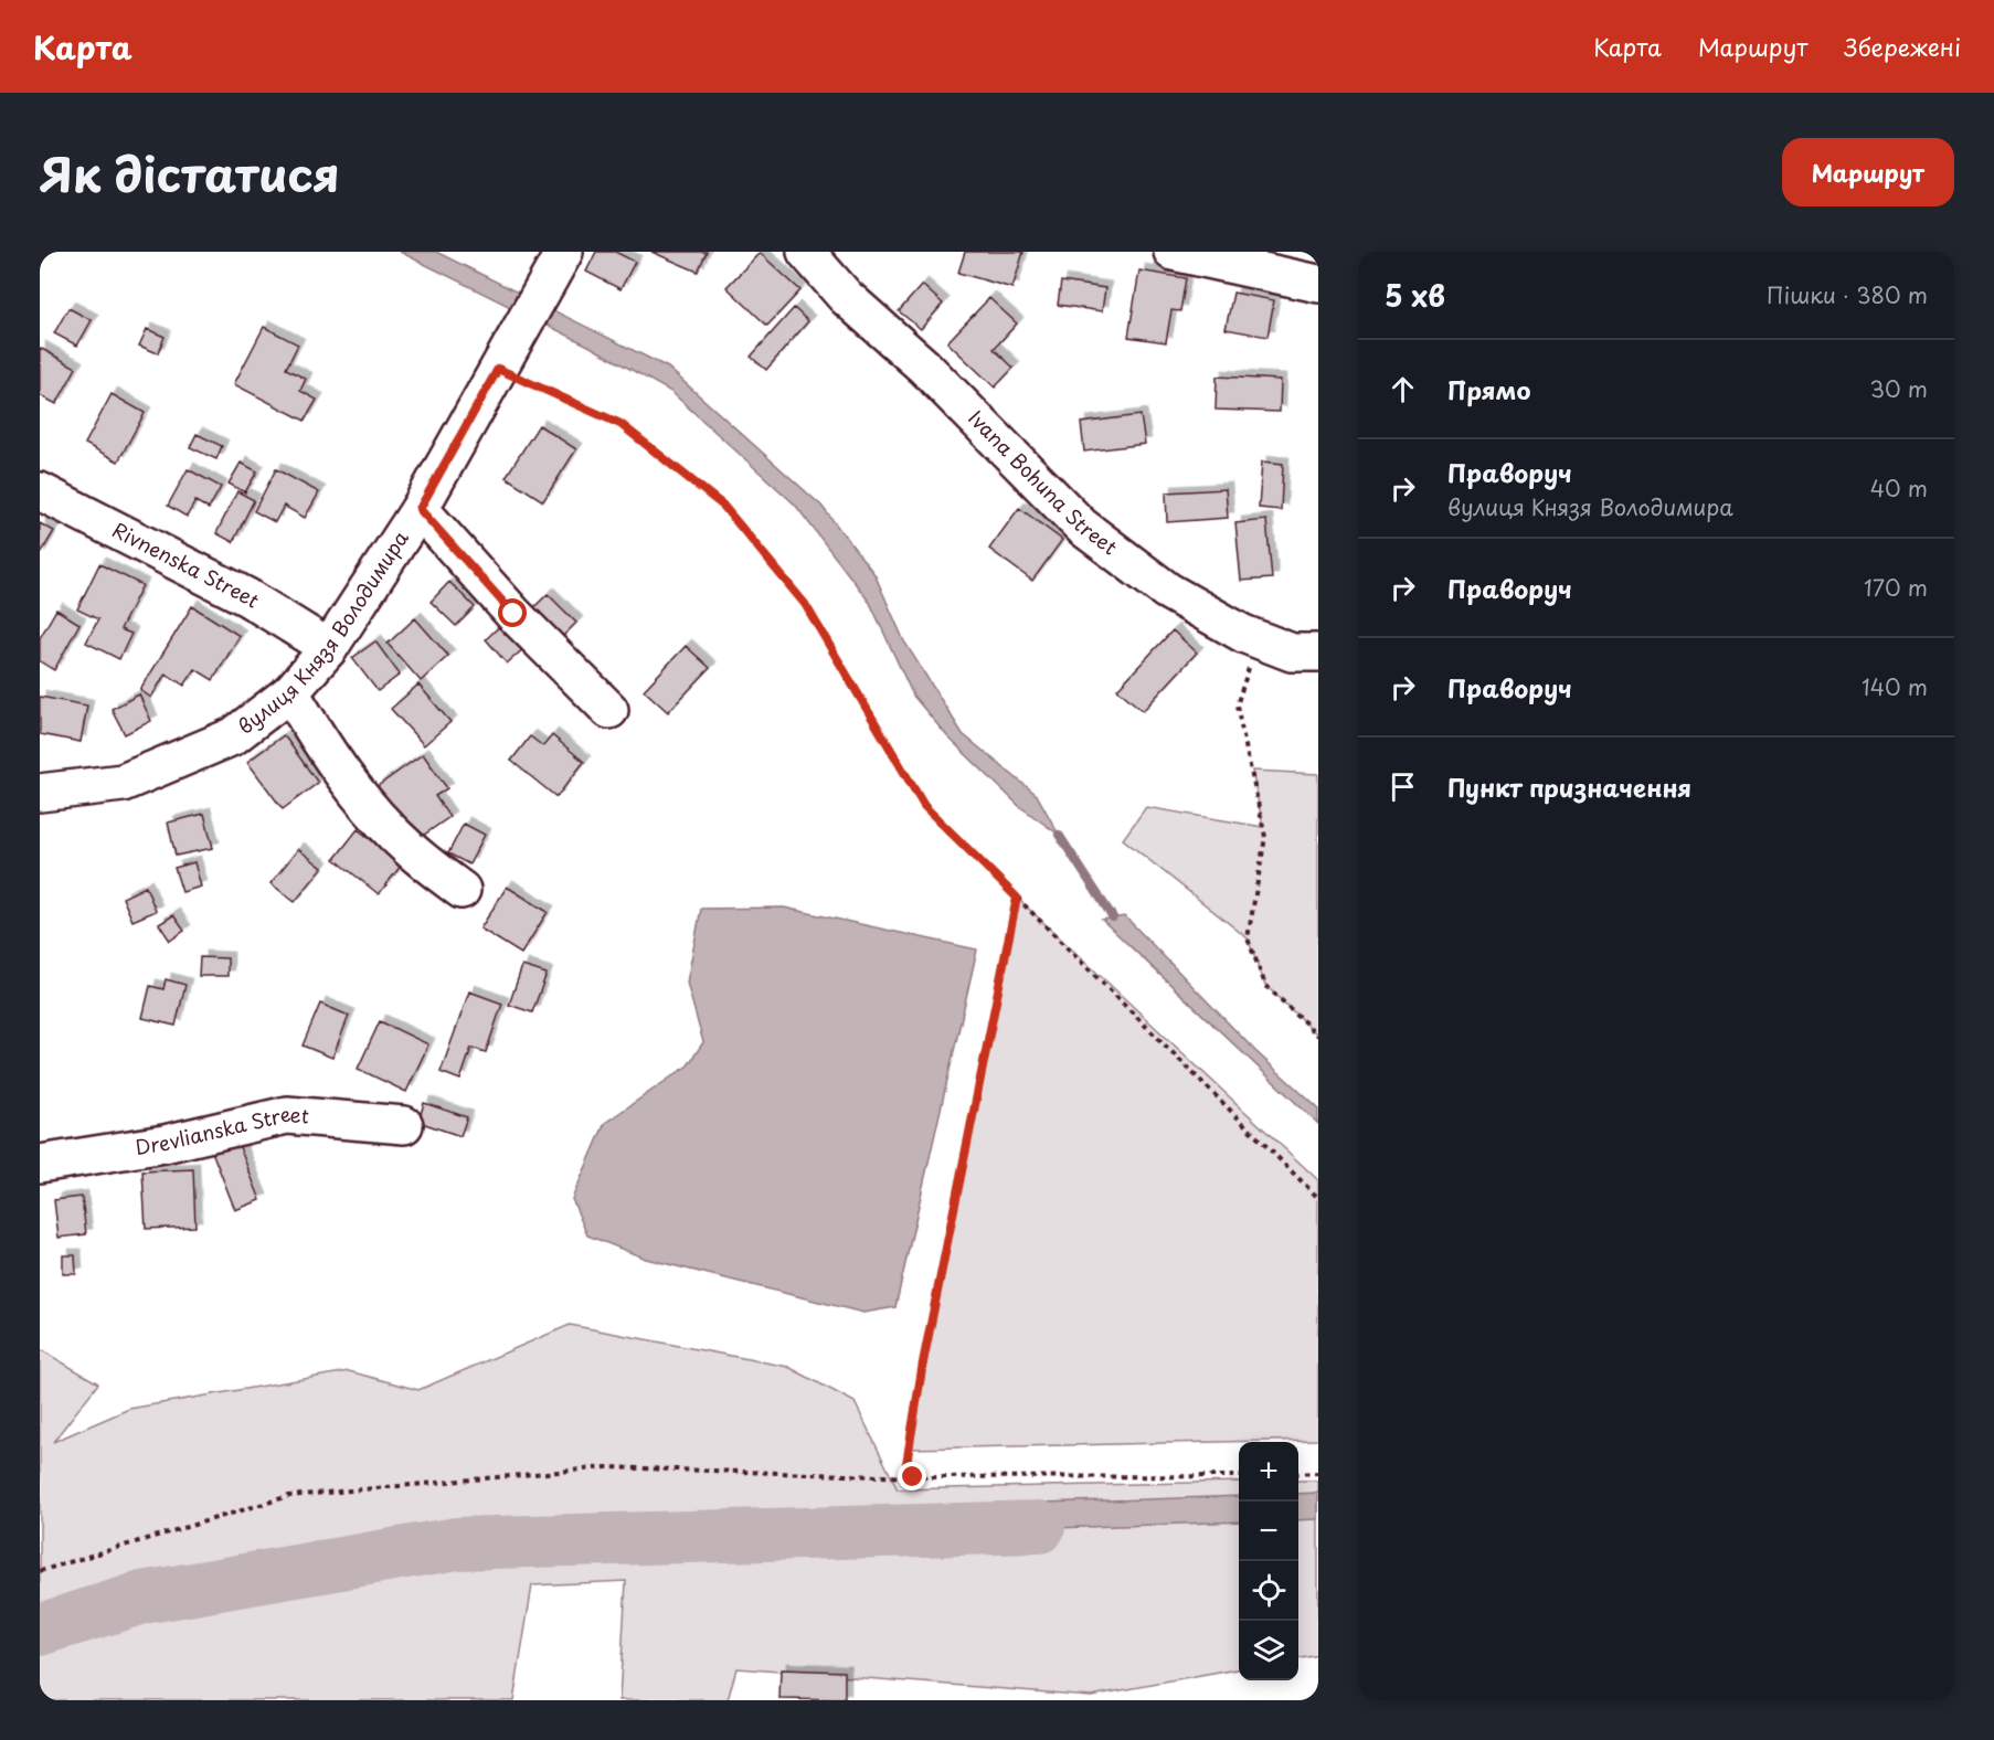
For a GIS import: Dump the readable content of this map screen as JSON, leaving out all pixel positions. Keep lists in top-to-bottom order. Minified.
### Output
{"streets":{"street":["Ivana Bohuna Street","Rivnenska Street","вулиця Князя Володимира","Drevlianska Street"]},"crossings":[["Rivnenska Street","вулиця Князя Володимира"]],"page":{"header":"Карта","nav":["Карта","Маршрут","Збережені"],"title":"Як дістатися","buttons":"Маршрут","heading":["5 хв","Пішки · 380 m"],"list":[["Прямо","30 m"],["Праворуч","вулиця Князя Володимира","40 m"],["Праворуч","170 m"],["Праворуч","140 m"],"Пункт призначення"],"map_buttons":["+","−"]}}
